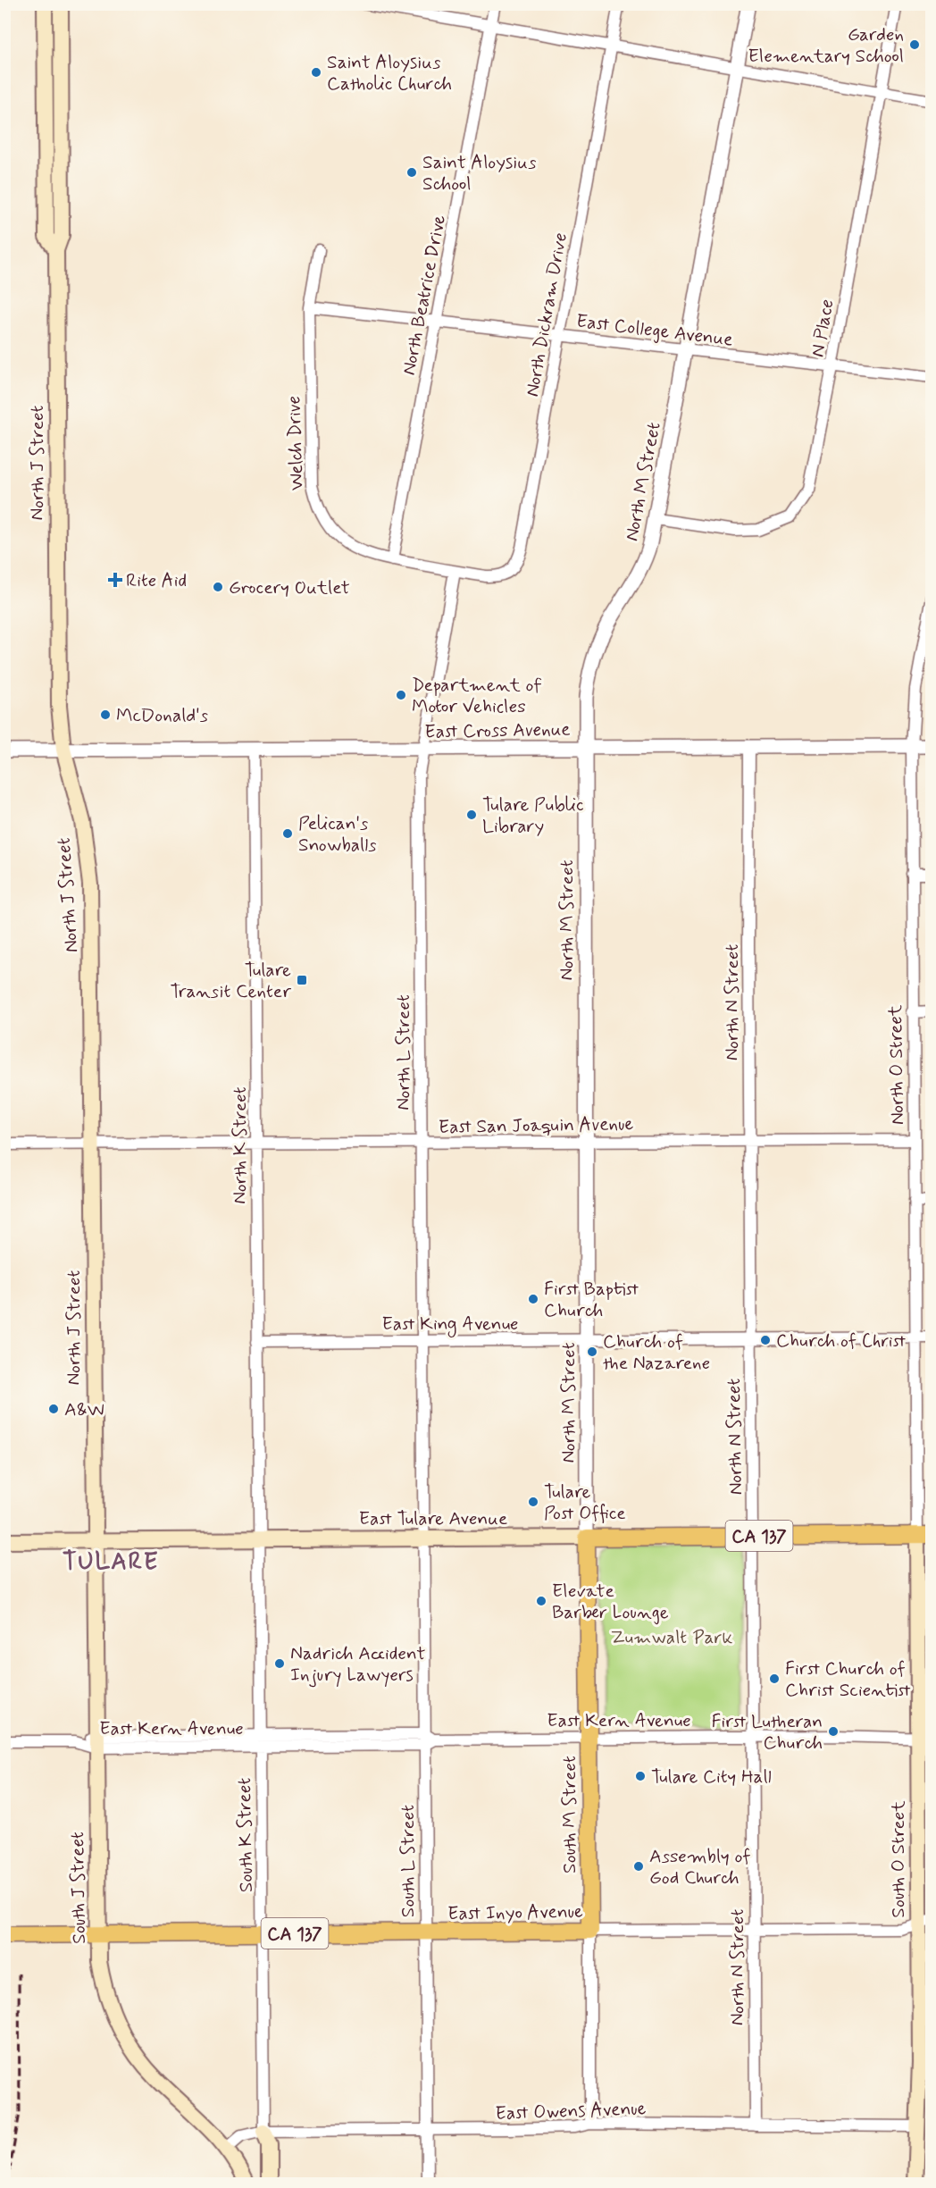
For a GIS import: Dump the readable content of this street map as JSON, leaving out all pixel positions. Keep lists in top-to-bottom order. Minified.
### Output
{"streets":{"main road":["North J Street","East Tulare Avenue","CA 137","South M Street","South O Street","South J Street","East Inyo Avenue"],"street":["North Beatrice Drive","North Dickram Drive","N Place","East College Avenue","Welch Drive","North M Street","East Cross Avenue","North N Street","North L Street","North O Street","East San Joaquin Avenue","North K Street","East King Avenue","East Kern Avenue","South K Street","South L Street","East Owens Avenue"]},"crossings":[["North Beatrice Drive","East College Avenue"],["North Beatrice Drive","Welch Drive"],["North Dickram Drive","East College Avenue"],["North Dickram Drive","Welch Drive"],["North Dickram Drive","North L Street"],["N Place","East College Avenue"],["N Place","North M Street"],["East College Avenue","Welch Drive"],["East College Avenue","North M Street"],["Welch Drive","North L Street"],["North J Street","East Cross Avenue"],["North J Street","East San Joaquin Avenue"],["North J Street","East Tulare Avenue"],["North J Street","South J Street"],["North M Street","East Cross Avenue"],["North M Street","East San Joaquin Avenue"],["North M Street","East King Avenue"],["North M Street","East Tulare Avenue"],["North M Street","South M Street"],["East Cross Avenue","North N Street"],["East Cross Avenue","North L Street"],["East Cross Avenue","North O Street"],["East Cross Avenue","North K Street"],["North N Street","East San Joaquin Avenue"],["North N Street","East King Avenue"],["North N Street","East Tulare Avenue"],["North N Street","East Kern Avenue"],["North N Street","East Inyo Avenue"],["North N Street","East Owens Avenue"],["North L Street","East San Joaquin Avenue"],["North L Street","East King Avenue"],["North L Street","East Tulare Avenue"],["North L Street","South L Street"],["North O Street","East San Joaquin Avenue"],["North O Street","East King Avenue"],["North O Street","East Tulare Avenue"],["North O Street","South O Street"],["East San Joaquin Avenue","North K Street"],["North K Street","East King Avenue"],["North K Street","East Tulare Avenue"],["North K Street","South K Street"],["East Tulare Avenue","South M Street"],["East Tulare Avenue","South K Street"],["East Tulare Avenue","South O Street"],["East Tulare Avenue","South L Street"],["East Tulare Avenue","South J Street"],["CA 137","South J Street"],["CA 137","East Inyo Avenue"],["East Kern Avenue","South M Street"],["East Kern Avenue","South K Street"],["East Kern Avenue","South O Street"],["East Kern Avenue","South L Street"],["East Kern Avenue","South J Street"],["South M Street","East Inyo Avenue"],["South M Street","East Owens Avenue"],["South K Street","East Inyo Avenue"],["South K Street","East Owens Avenue"],["South O Street","East Inyo Avenue"],["South O Street","East Owens Avenue"],["South L Street","East Inyo Avenue"],["South L Street","East Owens Avenue"],["South J Street","East Inyo Avenue"],["South J Street","East Owens Avenue"]],"districts":["TULARE"],"parks":["Zumwalt Park"],"places":{"other":["Garden Elementary School","Saint Aloysius Catholic Church","Saint Aloysius School","Grocery Outlet","Department of Motor Vehicles","McDonald's","Tulare Public Library","Pelican's Snowballs","First Baptist Church","Church of Christ","Church of the Nazarene","A&W","Tulare Post Office","Elevate Barber Lounge","Nadrich Accident Injury Lawyers","First Church of Christ Scientist","First Lutheran Church","Tulare City Hall","Assembly of God Church"],"health":["Rite Aid"],"transit":["Tulare Transit Center"]}}
